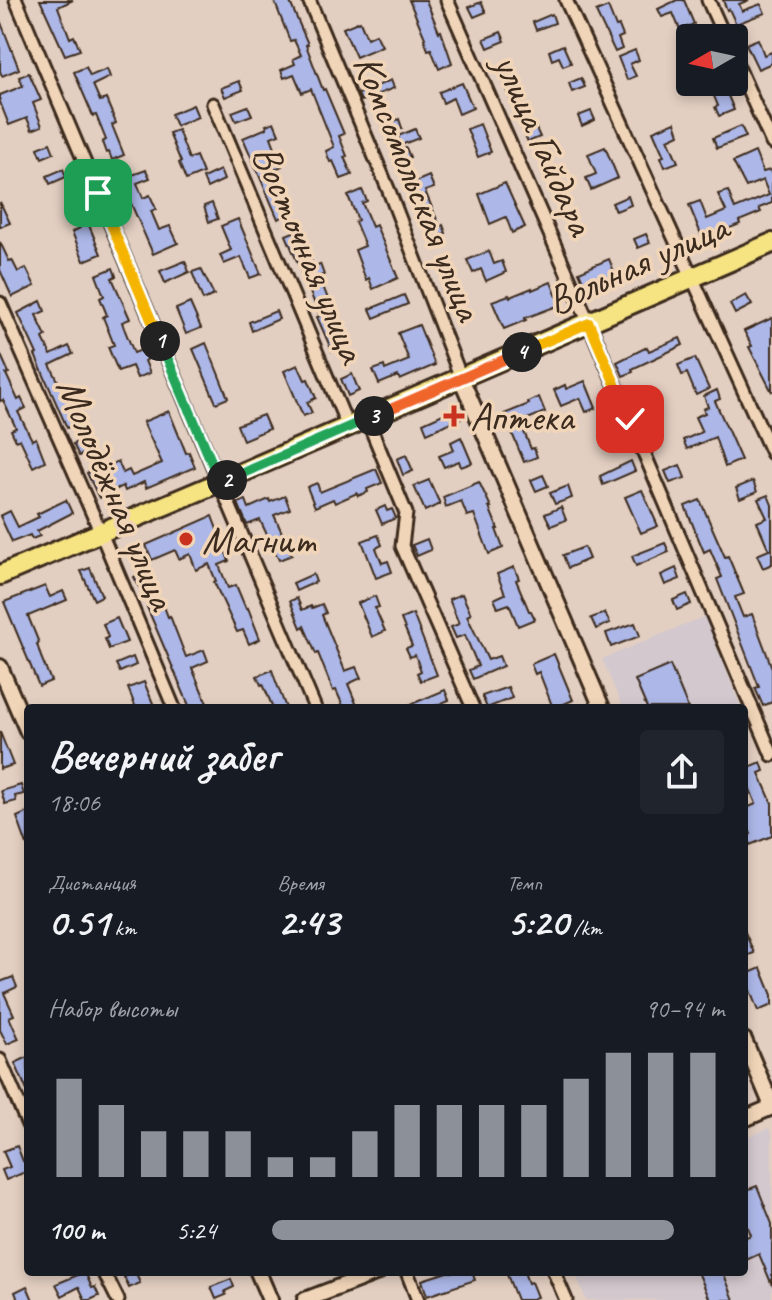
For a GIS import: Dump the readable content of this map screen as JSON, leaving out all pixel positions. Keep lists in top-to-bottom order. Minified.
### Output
{"streets":{"main road":["Вольная улица"],"street":["улица Гайдара","Комсомольская улица","Восточная улица","Молодёжная улица"]},"crossings":[["улица Гайдара","Вольная улица"],["Комсомольская улица","Вольная улица"],["Восточная улица","Вольная улица"],["Вольная улица","Молодёжная улица"]],"places":{"health":["Аптека"],"other":["Магнит"]},"north":"left","page":{"pins":["1","4","3","2"],"heading":["Вечерний забег","18:06"],"stats":[["Дистанция","0.51 km"],["Время","2:43"],["Темп","5:20 /km"]],"chart":["Набор высоты","90–94 m"],"list":[{"name":"100 m","note":"5:24"}]}}
